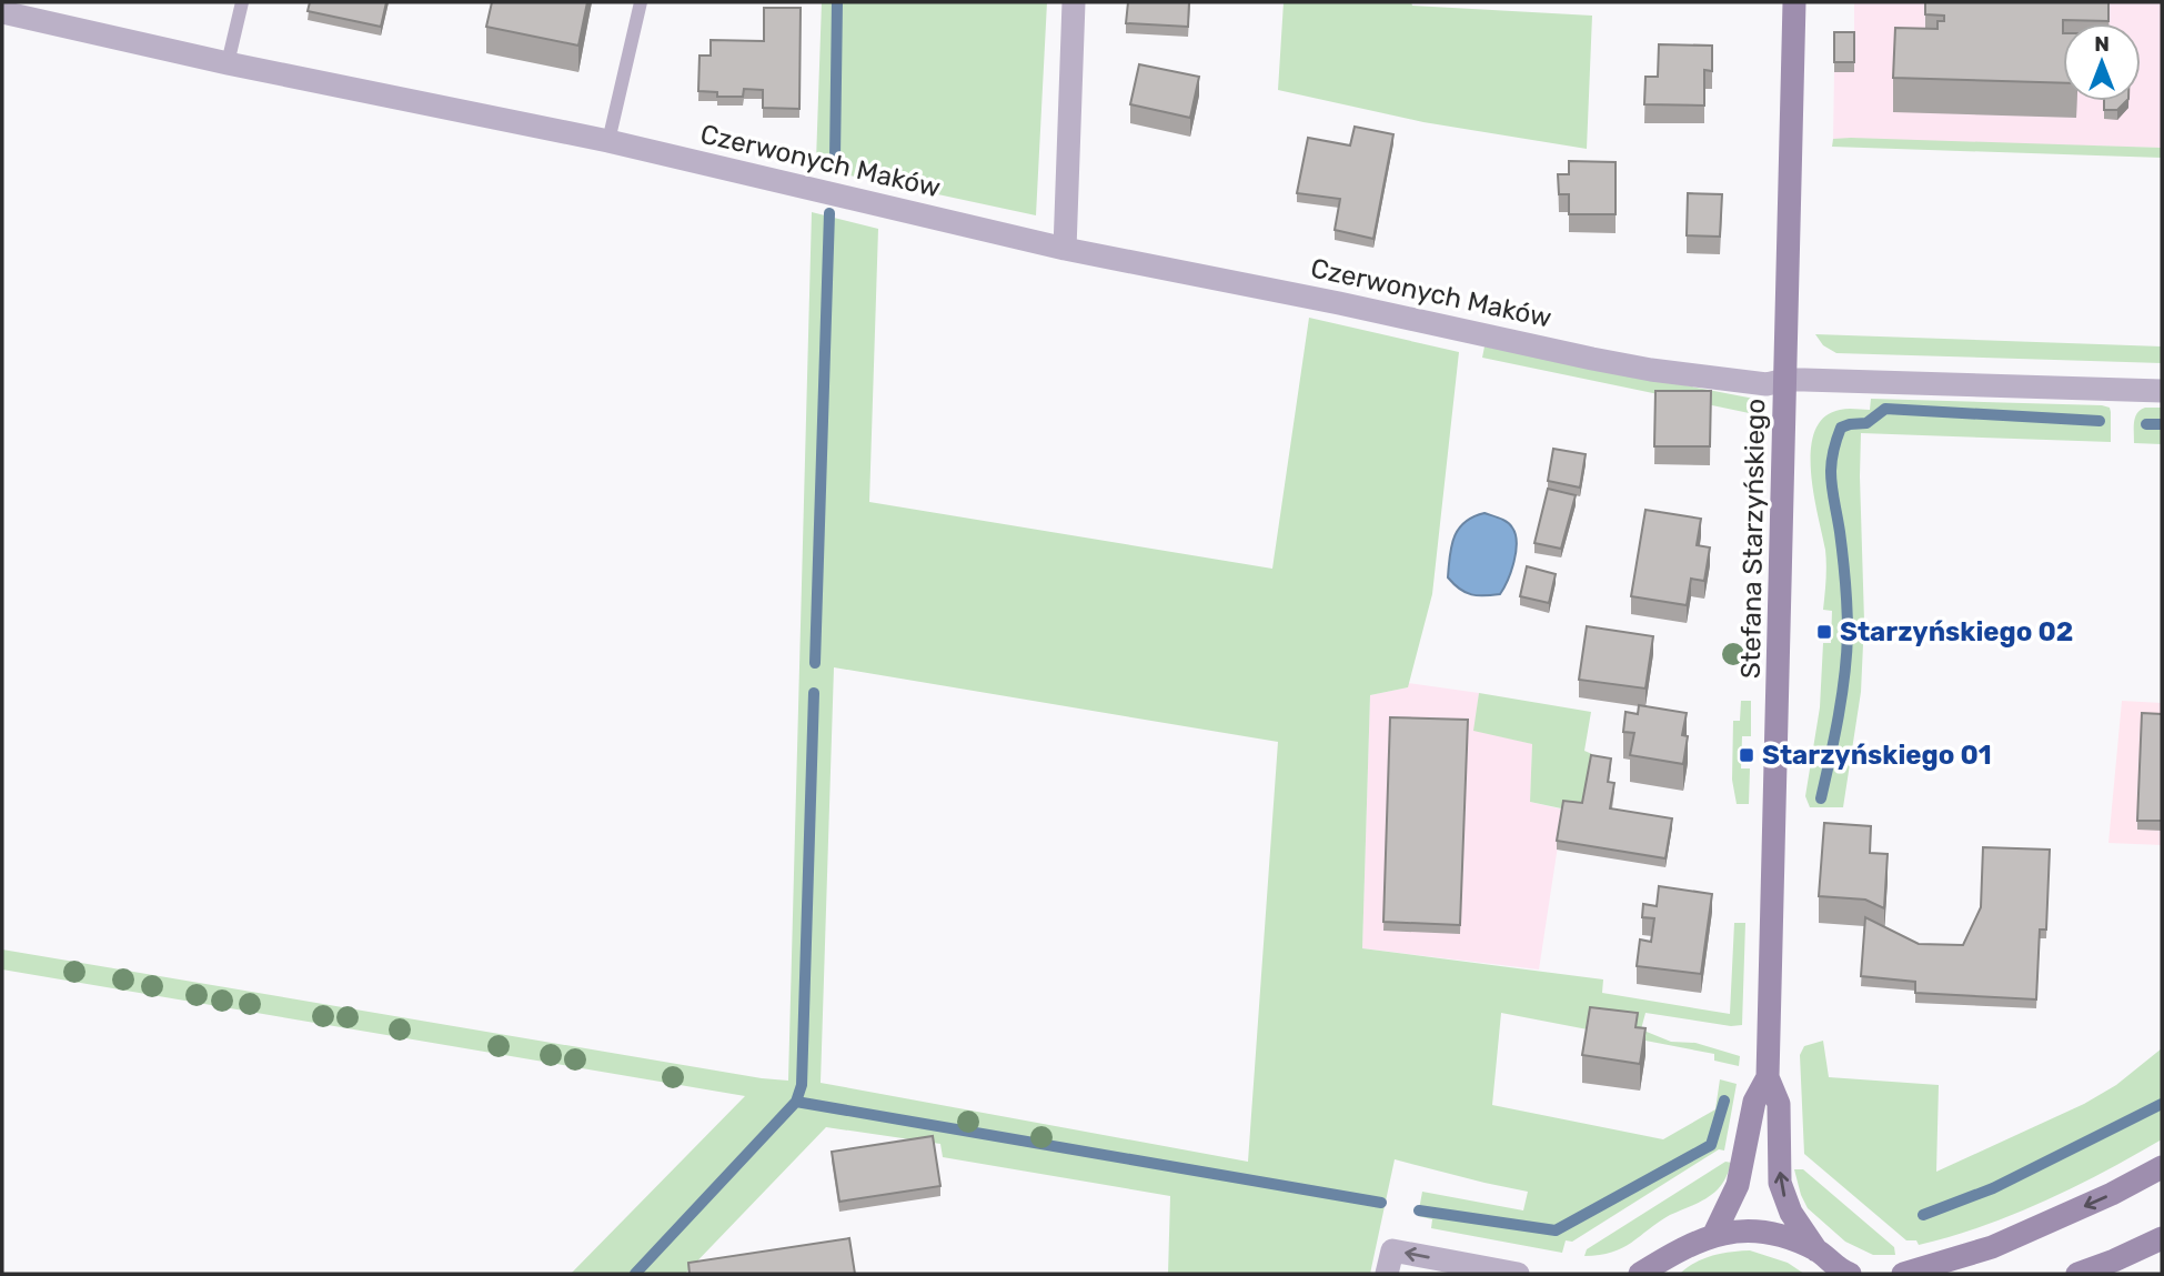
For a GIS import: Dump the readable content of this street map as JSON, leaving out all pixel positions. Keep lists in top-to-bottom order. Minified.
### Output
{"streets":{"street":["Czerwonych Maków","Stefana Starzyńskiego"]},"crossings":[["Czerwonych Maków","Stefana Starzyńskiego"]],"places":{"transit":["Starzyńskiego 02","Starzyńskiego 01"]},"north":"top"}
